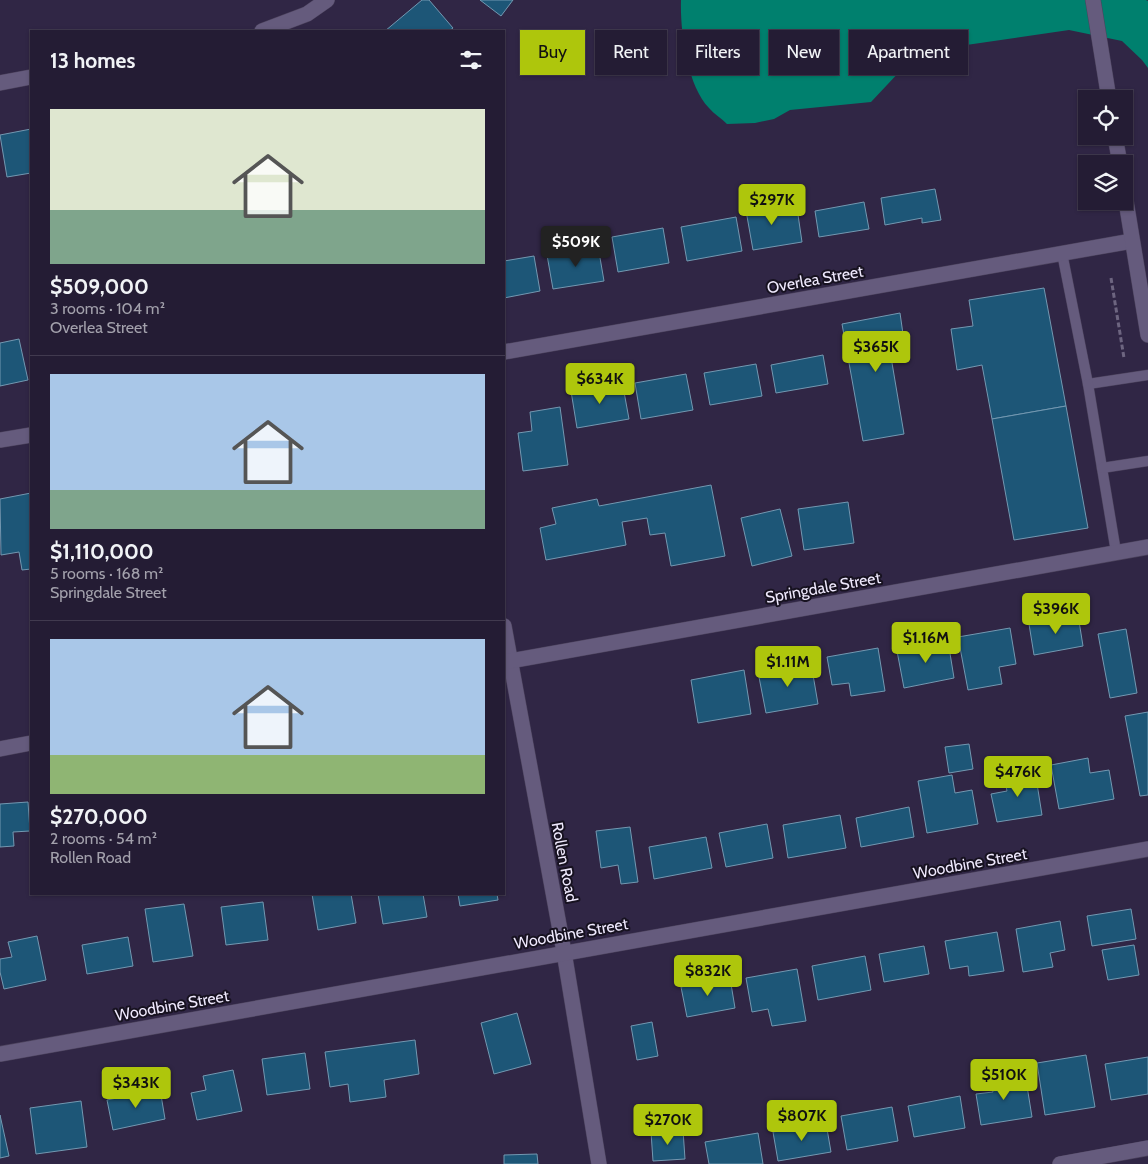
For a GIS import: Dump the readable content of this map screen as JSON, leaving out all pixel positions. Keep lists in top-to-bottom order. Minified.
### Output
{"streets":{"street":["Overlea Street","Springdale Street","Rollen Road","Woodbine Street"]},"crossings":[["Springdale Street","Rollen Road"],["Rollen Road","Woodbine Street"]],"page":{"chip":["Buy","Rent","Filters","New","Apartment"],"heading":"13 homes","list":[{"name":"$509,000","note":"3 rooms · 104 m² · Overlea Street"},{"name":"$1,110,000","note":"5 rooms · 168 m² · Springdale Street"},{"name":"$270,000","note":"2 rooms · 54 m² · Rollen Road"}],"price":["$297K","$509K","$365K","$634K","$396K","$1.16M","$1.11M","$476K","$832K","$510K","$343K","$807K","$270K"]}}
